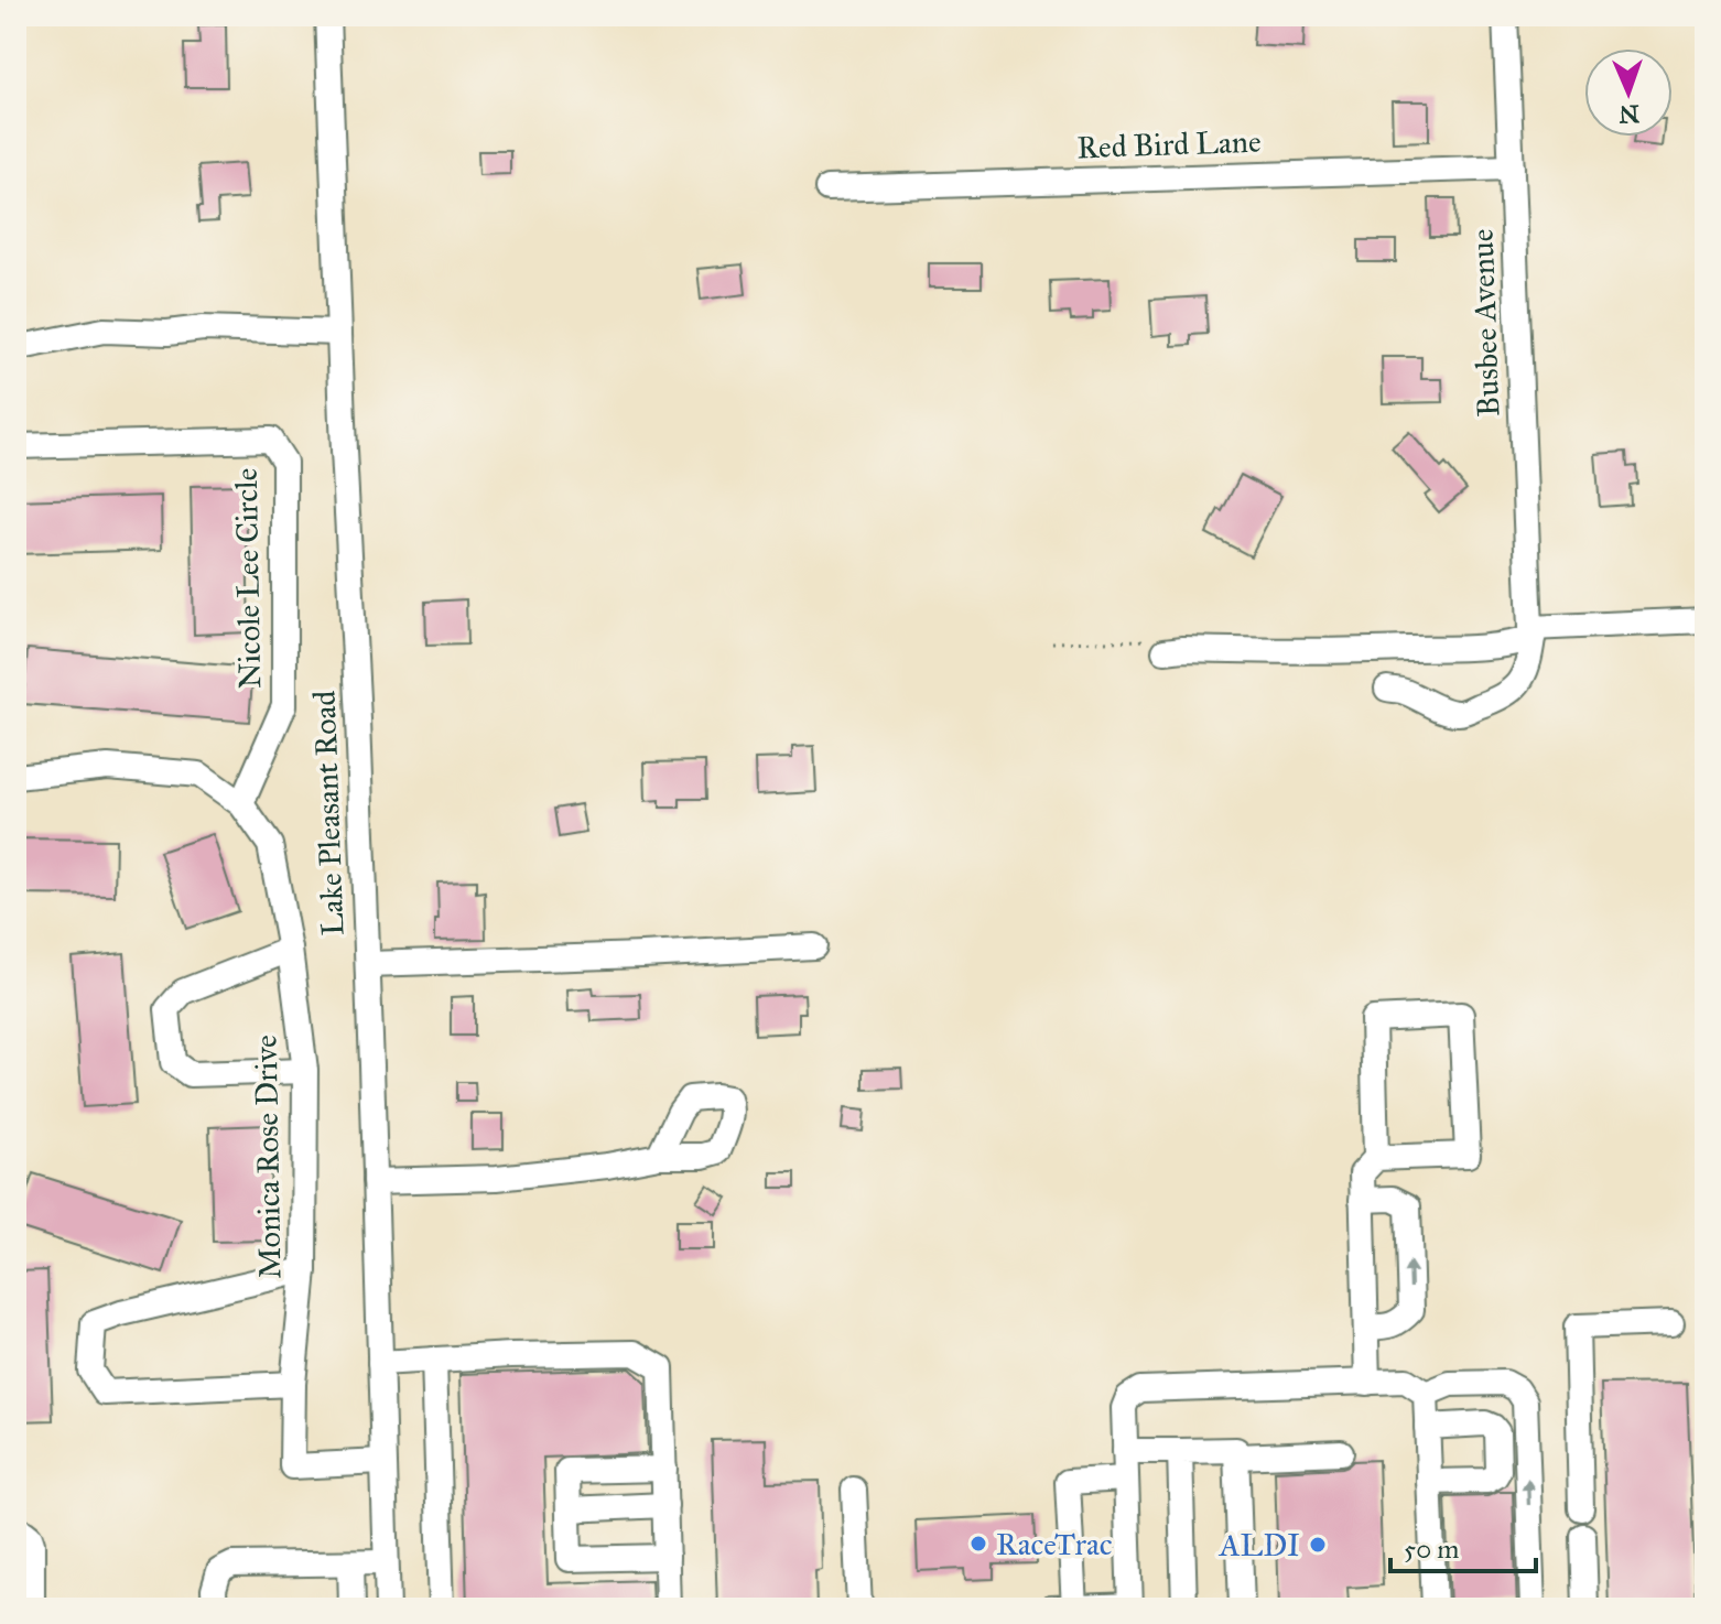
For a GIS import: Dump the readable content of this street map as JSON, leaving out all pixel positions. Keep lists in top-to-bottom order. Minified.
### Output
{"streets":{"street":["Red Bird Lane","Busbee Avenue","Nicole Lee Circle","Lake Pleasant Road","Monica Rose Drive"]},"crossings":[["Red Bird Lane","Busbee Avenue"],["Nicole Lee Circle","Monica Rose Drive"],["Lake Pleasant Road","Monica Rose Drive"]],"places":["RaceTrac","ALDI"],"scale_bar":"50 m","north":"bottom"}
